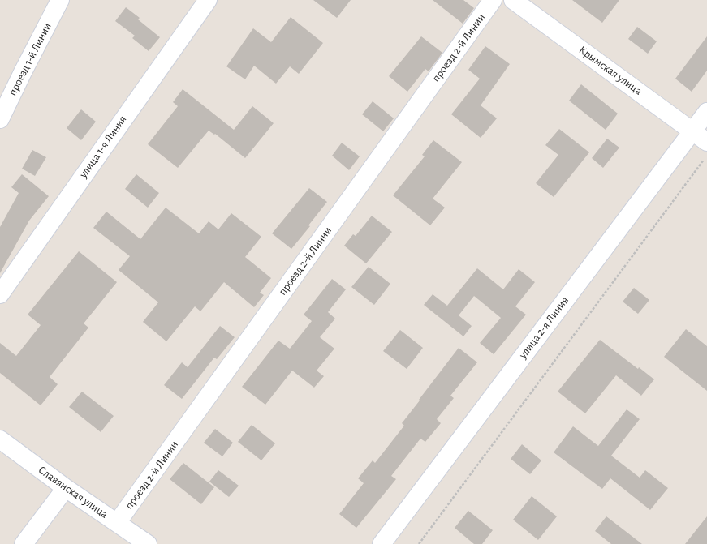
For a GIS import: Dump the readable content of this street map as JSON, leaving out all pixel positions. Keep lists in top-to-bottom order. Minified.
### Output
{"streets":{"street":["проезд 2-й Линии","проезд 1-й Линии","Крымская улица","улица 1-я Линия","улица 2-я Линия","Славянская улица"]},"crossings":[["проезд 2-й Линии","Славянская улица"],["Крымская улица","улица 2-я Линия"]]}
